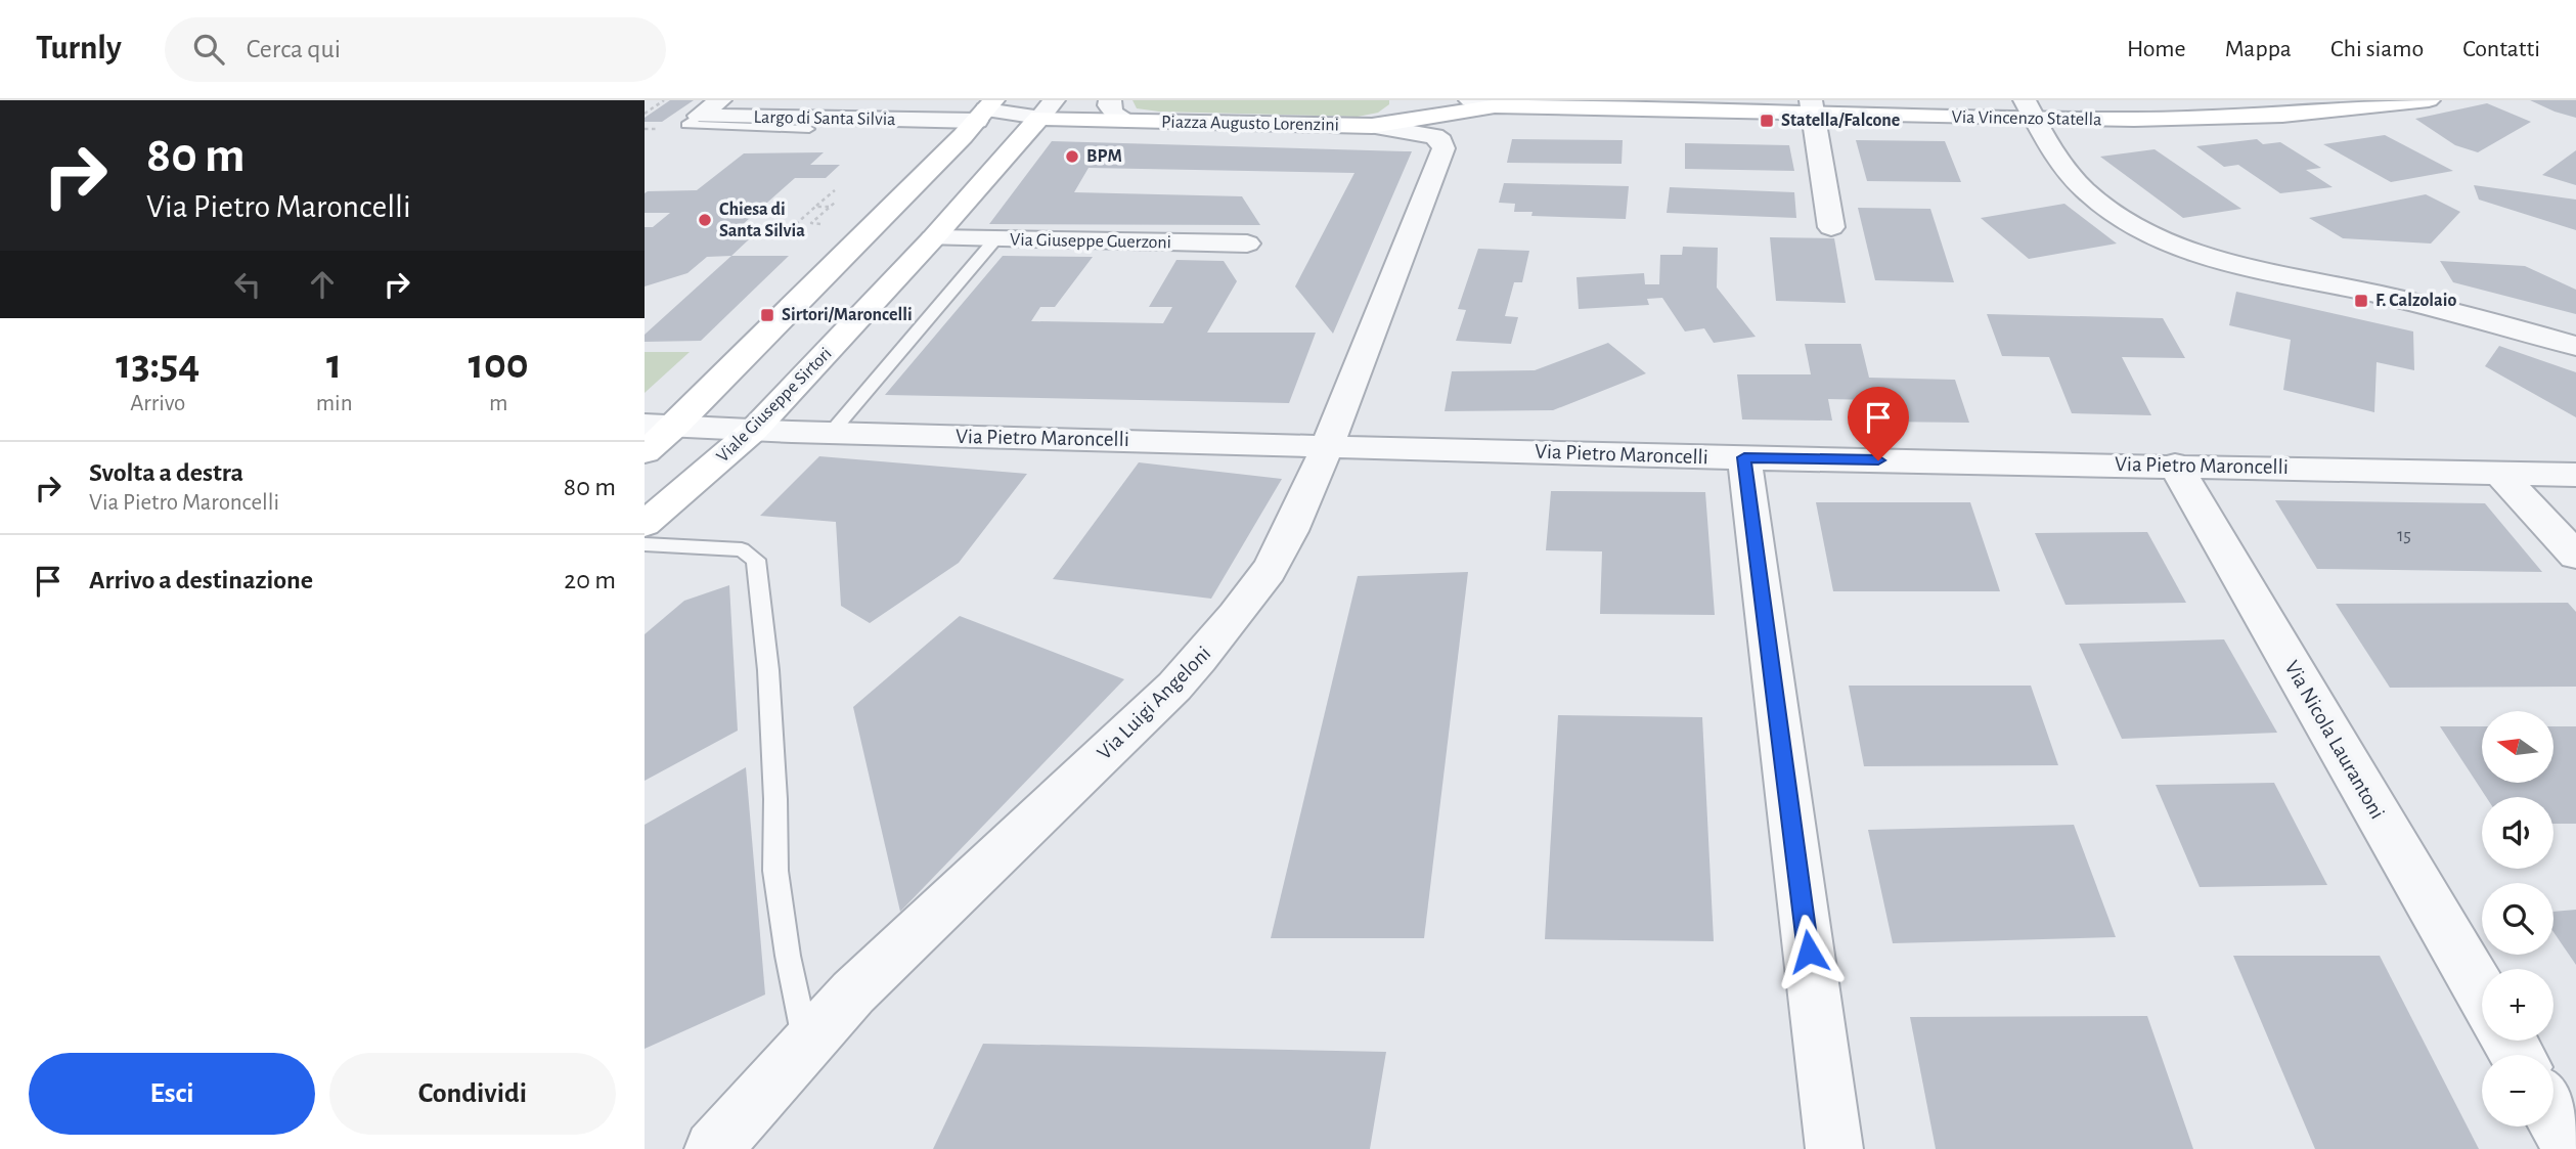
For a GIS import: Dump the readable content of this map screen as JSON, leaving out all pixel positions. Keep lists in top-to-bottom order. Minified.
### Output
{"streets":{"street":["Largo di Santa Silvia","Via Vincenzo Statella","Piazza Augusto Lorenzini","Via Giuseppe Guerzoni","Viale Giuseppe Sirtori","Via Pietro Maroncelli","Via Luigi Angeloni","Via Nicola Laurantoni"]},"crossings":[["Largo di Santa Silvia","Piazza Augusto Lorenzini"],["Largo di Santa Silvia","Viale Giuseppe Sirtori"],["Via Vincenzo Statella","Piazza Augusto Lorenzini"],["Piazza Augusto Lorenzini","Viale Giuseppe Sirtori"],["Piazza Augusto Lorenzini","Via Luigi Angeloni"],["Via Giuseppe Guerzoni","Viale Giuseppe Sirtori"],["Viale Giuseppe Sirtori","Via Pietro Maroncelli"],["Via Pietro Maroncelli","Via Luigi Angeloni"],["Via Pietro Maroncelli","Via Nicola Laurantoni"]],"places":{"transit":["Statella/Falcone","F. Calzolaio","Sirtori/Maroncelli"],"other":["BPM","Chiesa di Santa Silvia"]},"house_numbers":["15"],"north":"left","page":{"header":"Turnly","search":"Cerca qui","nav":["Home","Mappa","Chi siamo","Contatti"],"turn":["80 m","Via Pietro Maroncelli"],"eta":["13:54","Arrivo","1","min","100","m"],"list":[{"name":"Svolta a destra","note":"Via Pietro Maroncelli","value":"80 m"},{"name":"Arrivo a destinazione","value":"20 m"}],"map_buttons":["+","−"],"buttons":["Esci","Condividi"]}}
